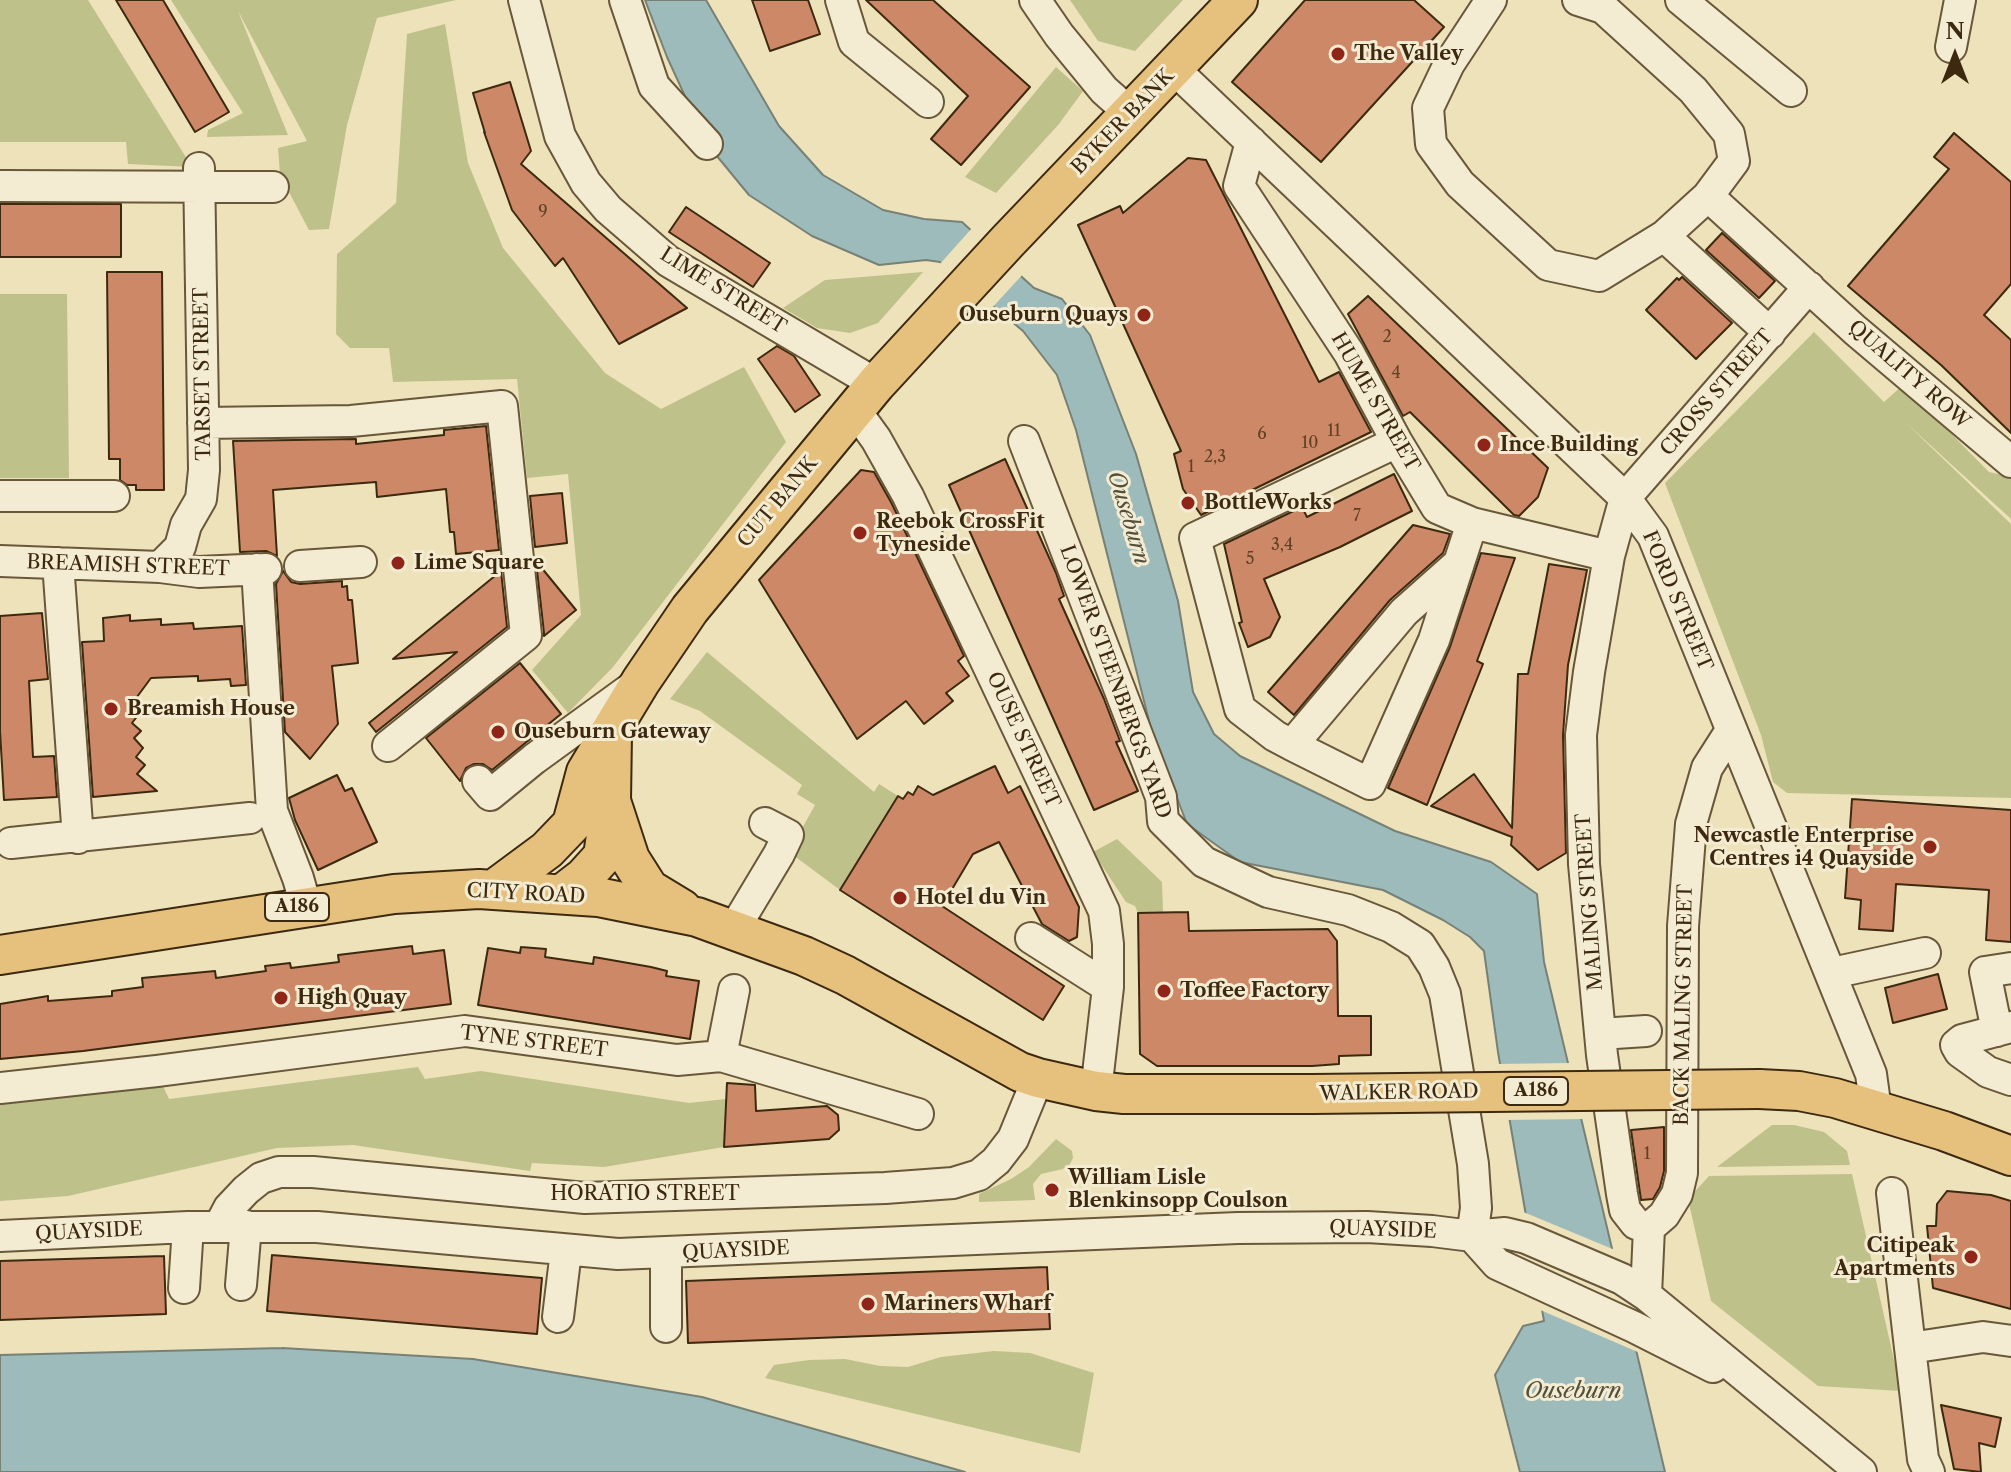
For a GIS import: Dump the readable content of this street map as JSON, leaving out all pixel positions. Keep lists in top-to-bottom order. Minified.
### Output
{"streets":{"main road":["BYKER BANK","CUT BANK","CITY ROAD","A186","WALKER ROAD"],"street":["LIME STREET","TARSET STREET","QUALITY ROW","CROSS STREET","HUME STREET","BREAMISH STREET","FORD STREET","LOWER STEENBERGS YARD","OUSE STREET","MALING STREET","BACK MALING STREET","TYNE STREET","HORATIO STREET","QUAYSIDE"]},"crossings":[["BYKER BANK","CUT BANK"],["BYKER BANK","FORD STREET"],["LIME STREET","CUT BANK"],["LIME STREET","OUSE STREET"],["TARSET STREET","BREAMISH STREET"],["QUALITY ROW","CROSS STREET"],["CROSS STREET","FORD STREET"],["CROSS STREET","MALING STREET"],["HUME STREET","FORD STREET"],["HUME STREET","MALING STREET"],["CUT BANK","OUSE STREET"],["CUT BANK","CITY ROAD"],["BREAMISH STREET","CITY ROAD"],["FORD STREET","MALING STREET"],["FORD STREET","BACK MALING STREET"],["FORD STREET","WALKER ROAD"],["LOWER STEENBERGS YARD","QUAYSIDE"],["OUSE STREET","WALKER ROAD"],["CITY ROAD","WALKER ROAD"],["CITY ROAD","HORATIO STREET"],["MALING STREET","BACK MALING STREET"],["MALING STREET","QUAYSIDE"],["WALKER ROAD","HORATIO STREET"],["HORATIO STREET","QUAYSIDE"]],"water":["Ouseburn"],"places":["The Valley","Ouseburn Quays","Ince Building","BottleWorks","Reebok CrossFit Tyneside","Lime Square","Breamish House","Ouseburn Gateway","Newcastle Enterprise Centres i4 Quayside","Hotel du Vin","Toffee Factory","High Quay","William Lisle Blenkinsopp Coulson","Citipeak Apartments","Mariners Wharf"],"house_numbers":["9","2","4","11","6","10","2,3","1","7","3,4","5","1"],"north":"top"}
